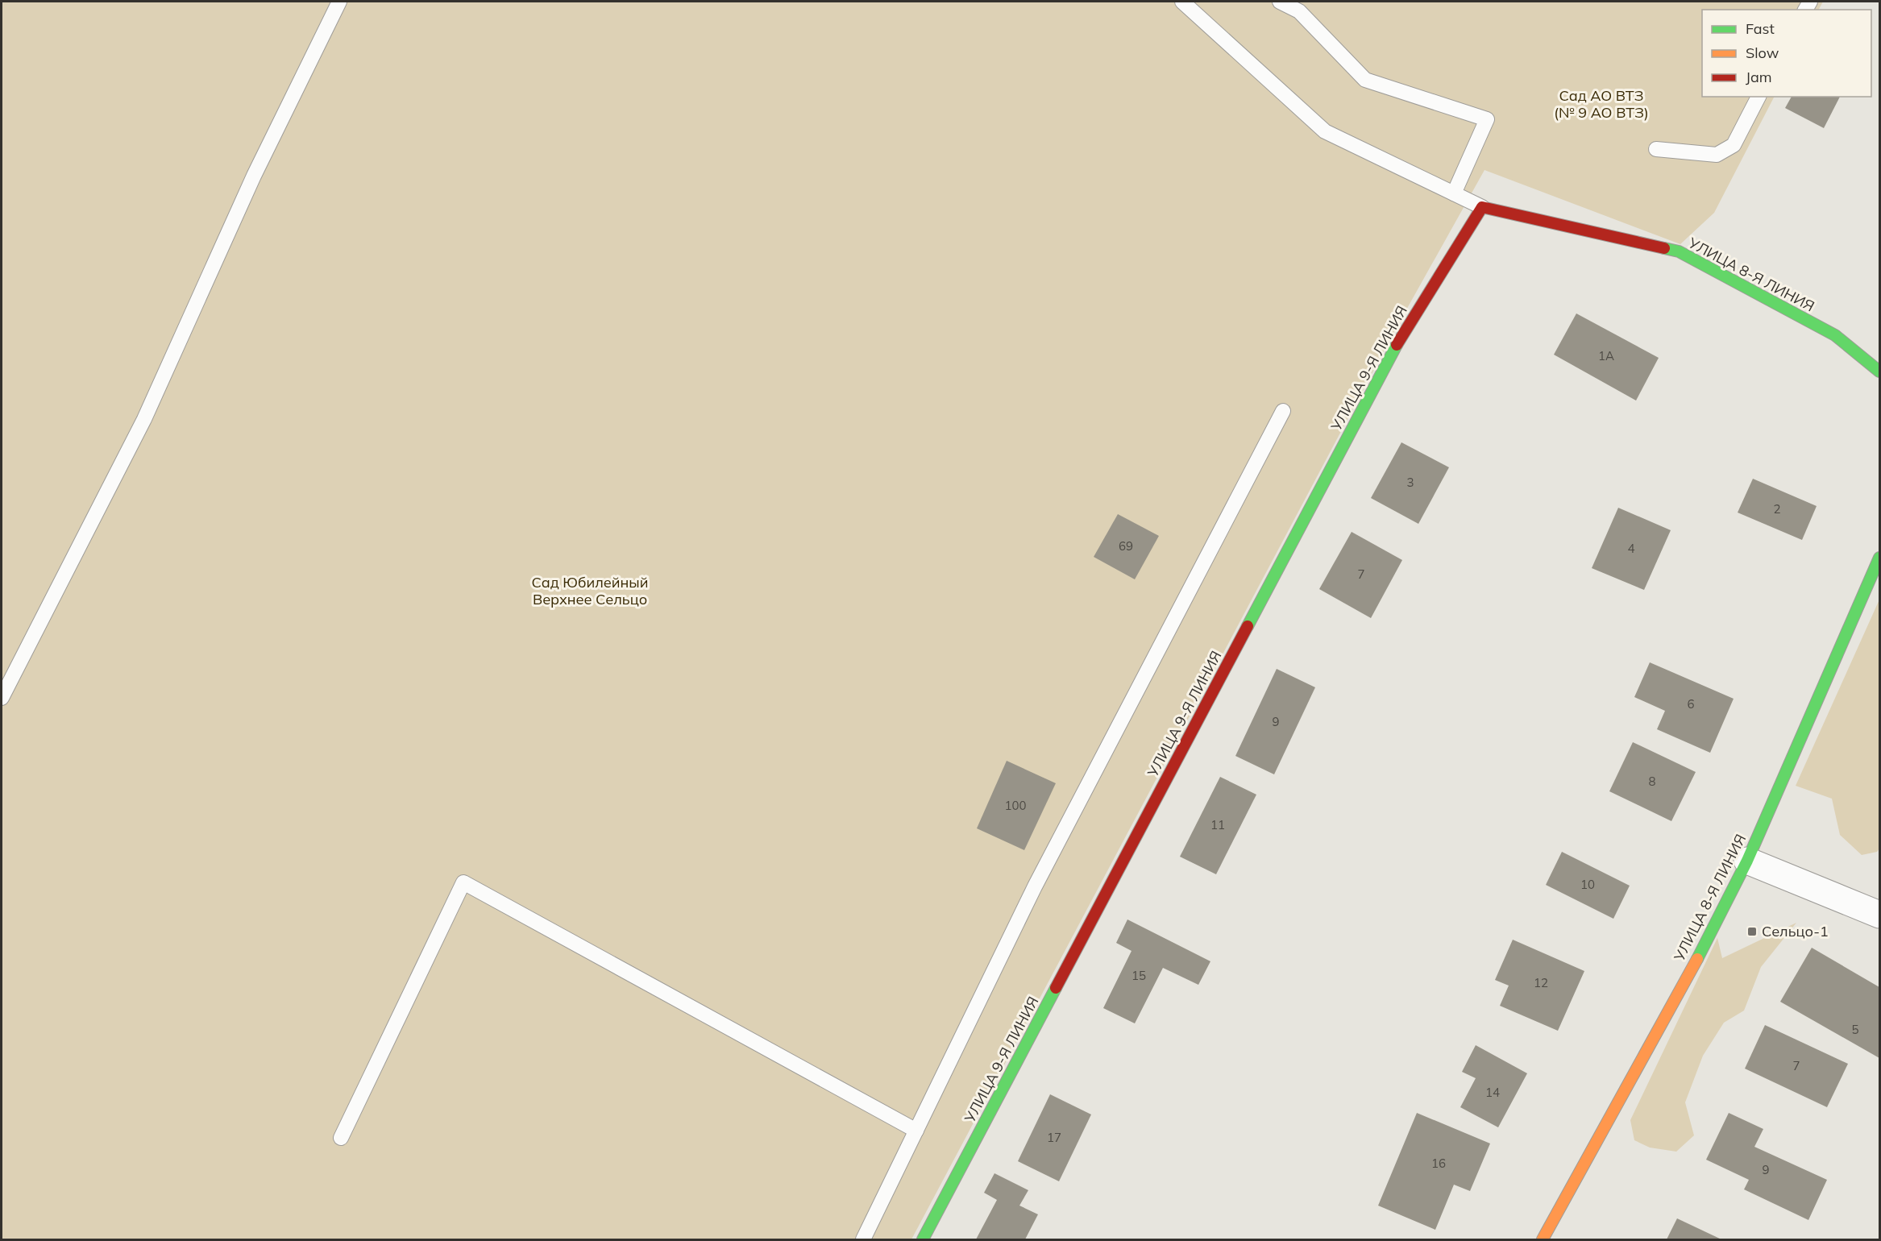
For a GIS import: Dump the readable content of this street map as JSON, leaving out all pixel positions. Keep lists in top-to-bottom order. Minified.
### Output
{"streets":{"street":["УЛИЦА 8-Я ЛИНИЯ","УЛИЦА 9-Я ЛИНИЯ"]},"crossings":[["УЛИЦА 8-Я ЛИНИЯ","УЛИЦА 9-Я ЛИНИЯ"]],"parks":["Сад АО ВТЗ (№ 9 АО ВТЗ)","Сад Юбилейный Верхнее Сельцо"],"places":{"transit":["Сельцо-1"]},"house_numbers":["1А","3","2","69","4","7","6","9","8","100","11","10","15","12","5","7","14","17","16","9"],"legend":["Fast","Slow","Jam"]}
